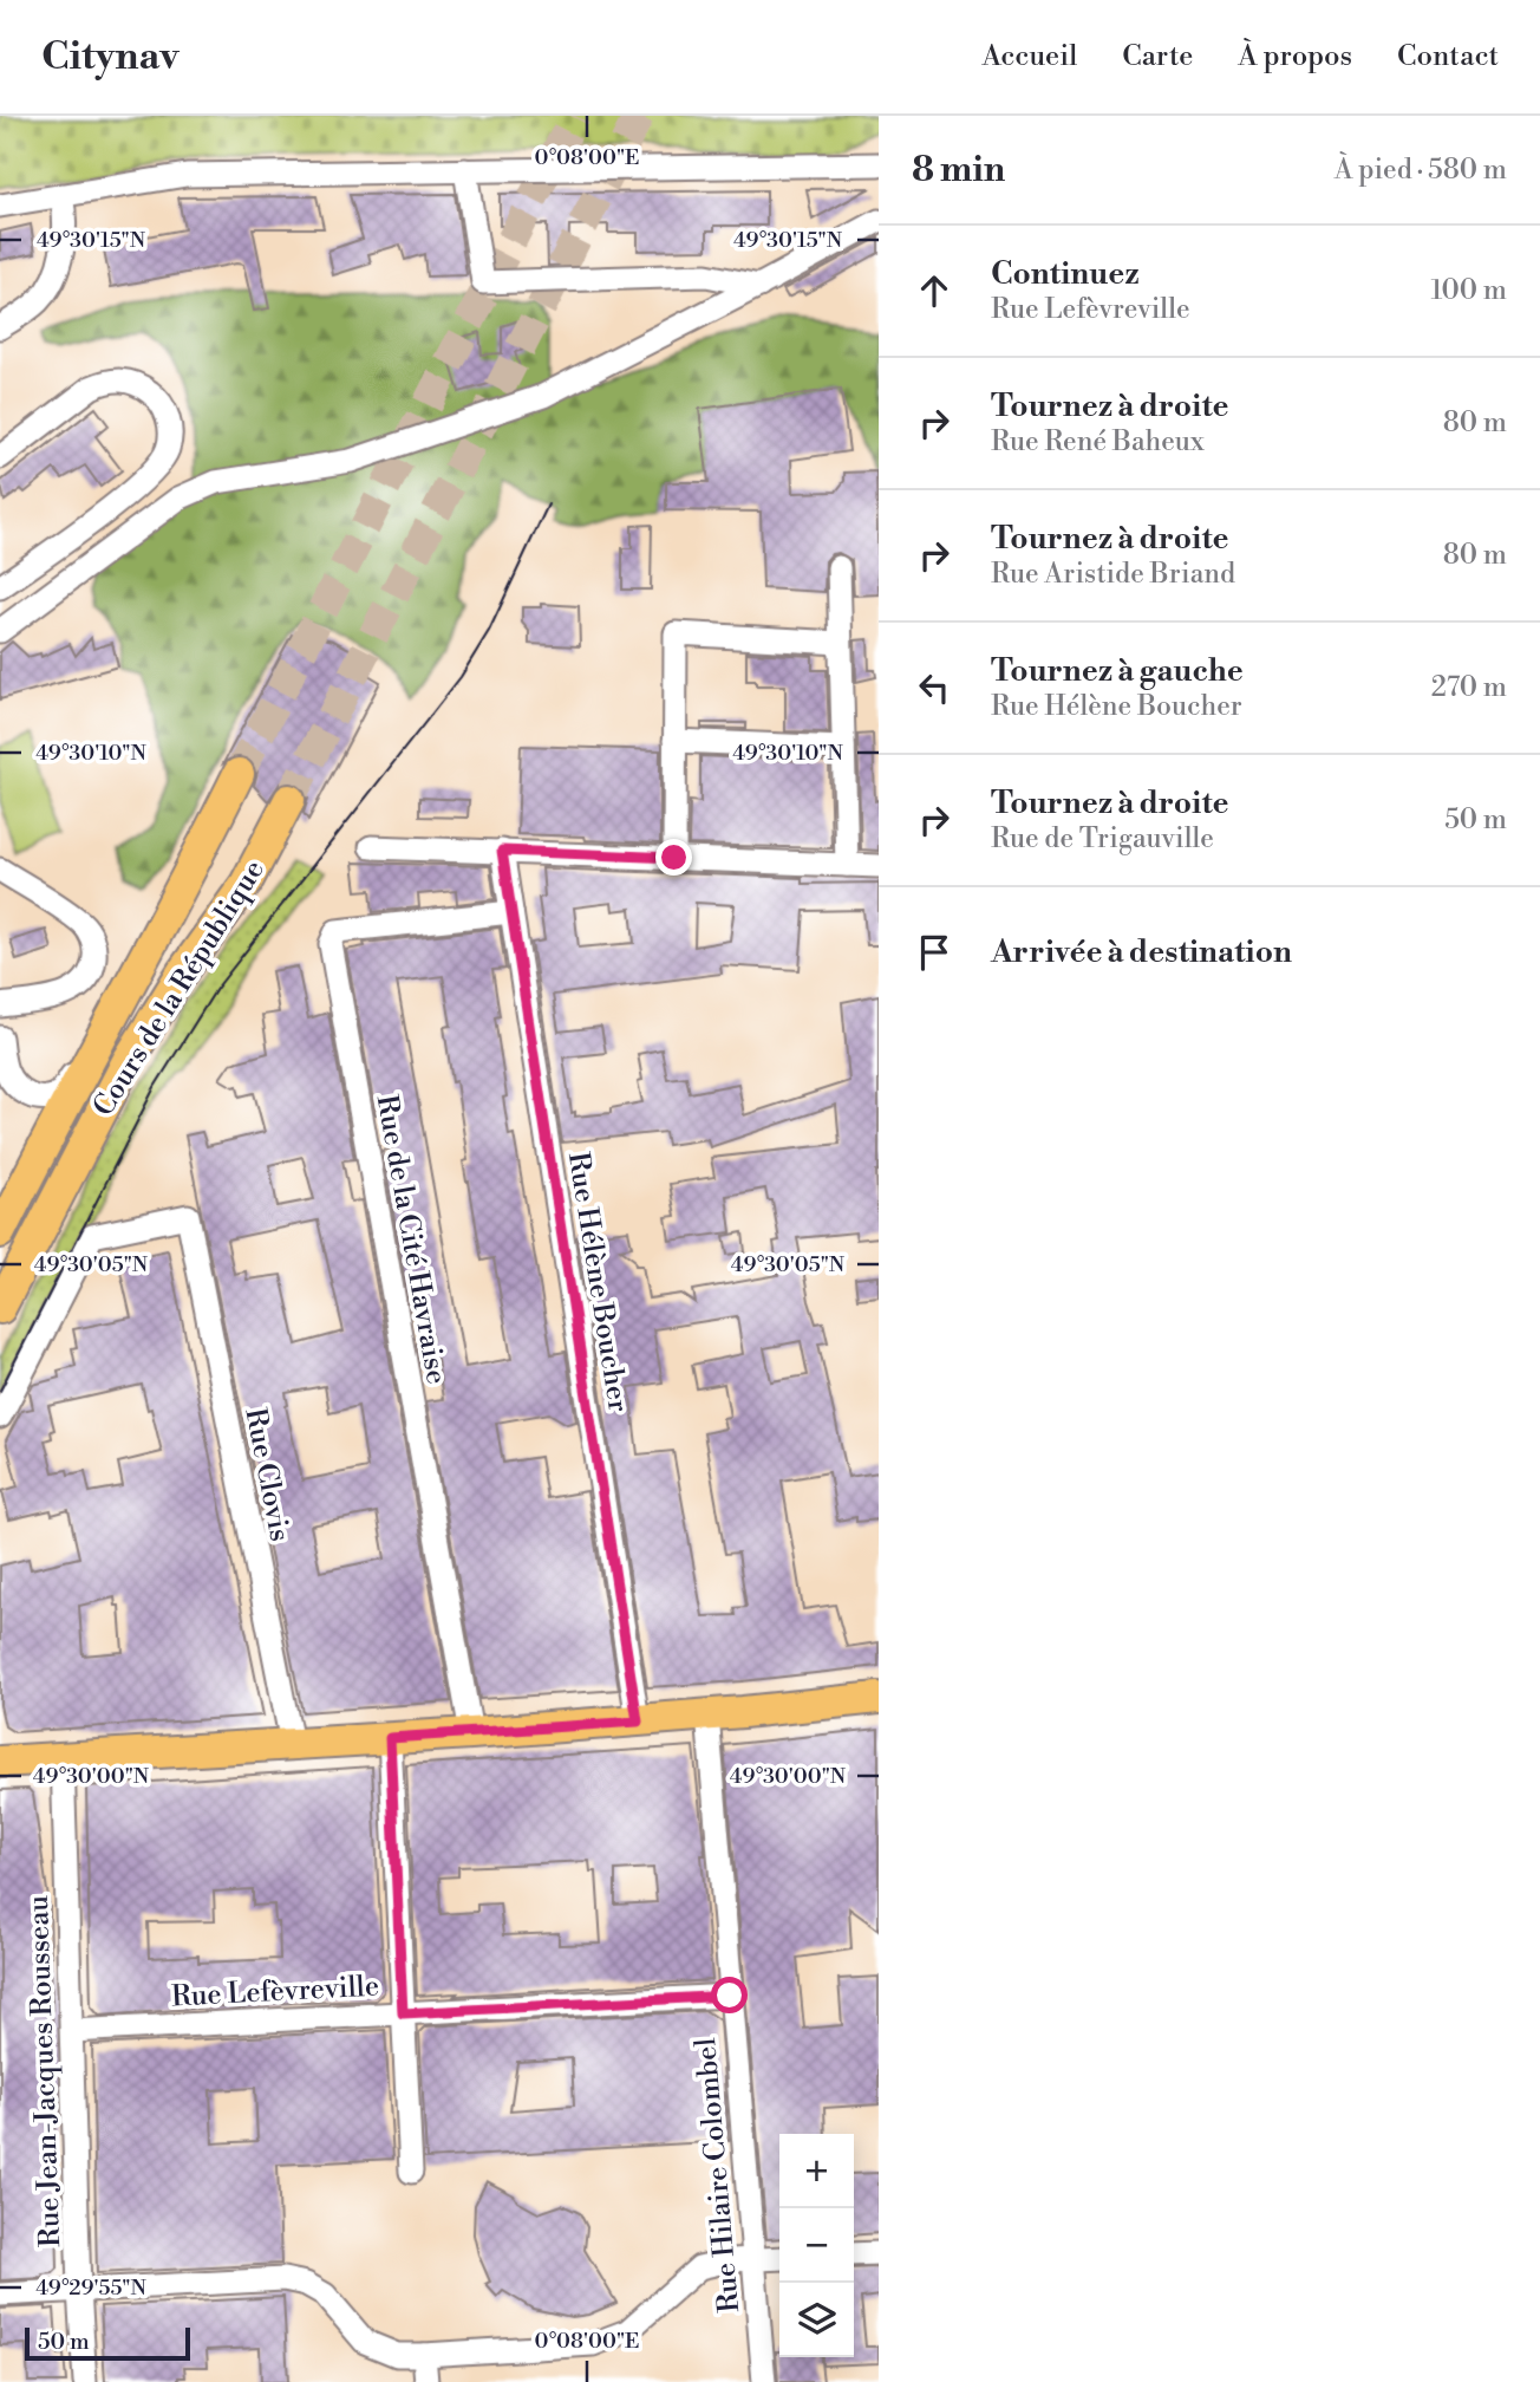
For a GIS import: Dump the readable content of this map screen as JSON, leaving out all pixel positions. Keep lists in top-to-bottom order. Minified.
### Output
{"streets":{"main road":["Cours de la République"],"street":["Rue de la Cité Havraise","Rue Hélène Boucher","Rue Clovis","Rue Lefèvreville","Rue Jean-Jacques Rousseau","Rue Hilaire Colombel"]},"crossings":[["Rue de la Cité Havraise","Rue Hélène Boucher"],["Rue Lefèvreville","Rue Jean-Jacques Rousseau"],["Rue Lefèvreville","Rue Hilaire Colombel"]],"scale_bar":"50 m","page":{"header":"Citynav","nav":["Accueil","Carte","À propos","Contact"],"heading":["8 min","À pied · 580 m"],"list":[["Continuez","Rue Lefèvreville","100 m"],["Tournez à droite","Rue René Baheux","80 m"],["Tournez à droite","Rue Aristide Briand","80 m"],["Tournez à gauche","Rue Hélène Boucher","270 m"],["Tournez à droite","Rue de Trigauville","50 m"],"Arrivée à destination"],"map_buttons":["+","−"],"scale":"50 m"},"coordinates":["0°08'00\"E","49°30'15\"N","49°30'10\"N","49°30'05\"N","49°30'00\"N","49°29'55\"N"]}
